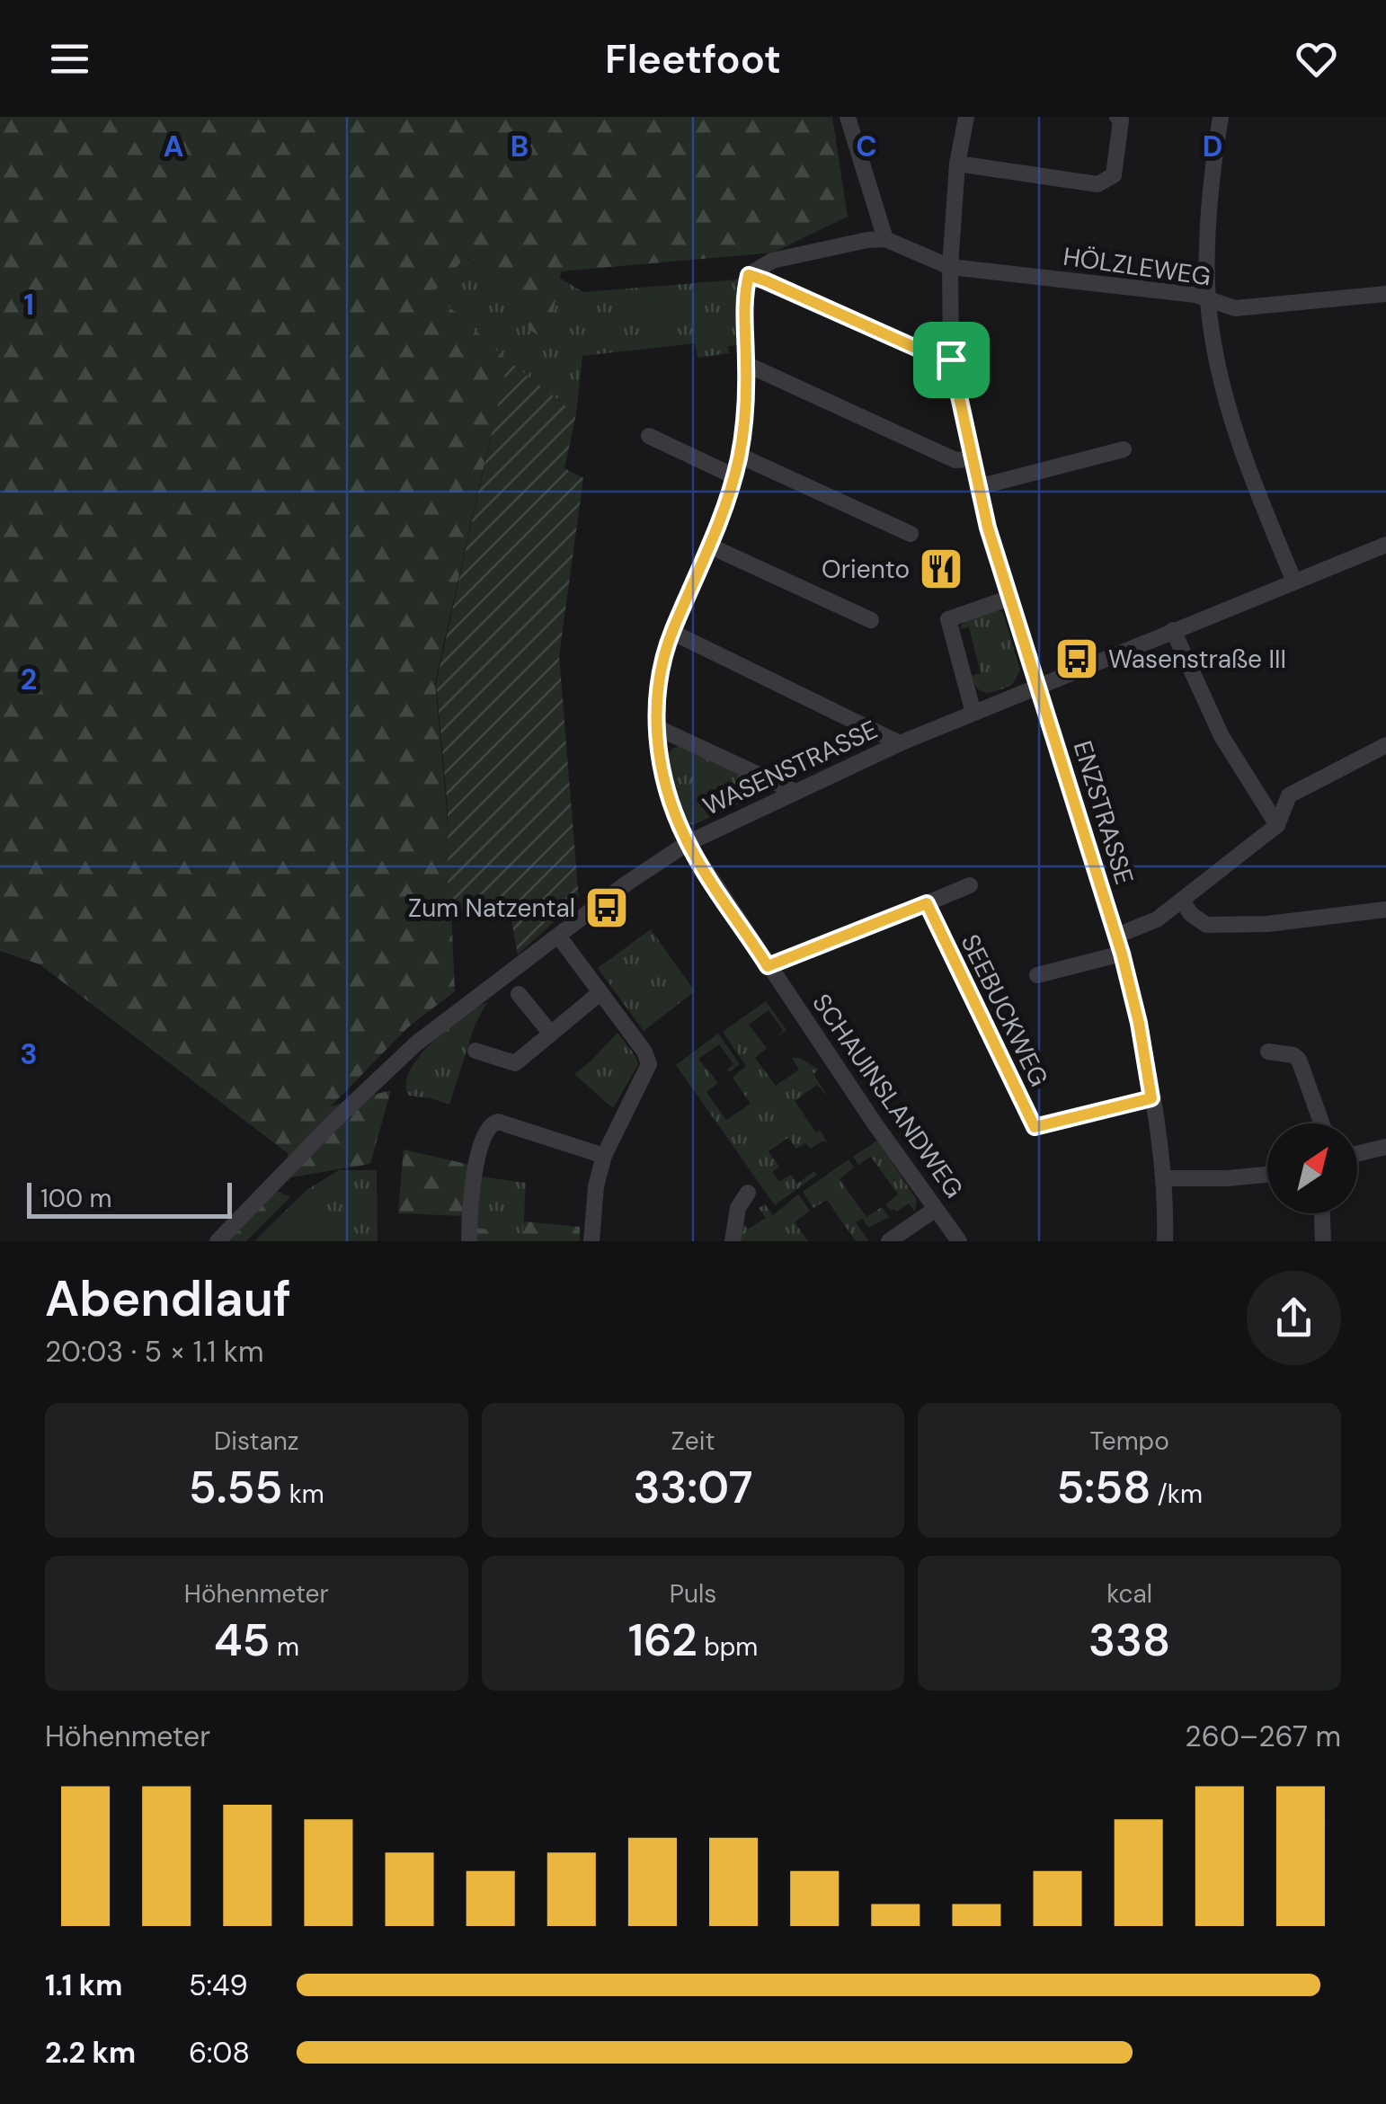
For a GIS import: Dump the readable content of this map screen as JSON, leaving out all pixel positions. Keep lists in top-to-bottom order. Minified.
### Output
{"streets":{"street":["HÖLZLEWEG","WASENSTRASSE","ENZSTRASSE","SEEBUCKWEG","SCHAUINSLANDWEG"]},"crossings":[["HÖLZLEWEG","ENZSTRASSE"],["WASENSTRASSE","ENZSTRASSE"],["WASENSTRASSE","SCHAUINSLANDWEG"],["ENZSTRASSE","SEEBUCKWEG"]],"places":{"restaurant":["Oriento"],"bus stop":["Wasenstraße III","Zum Natzental"]},"scale_bar":"100 m","north":"top right","page":{"header":"Fleetfoot","scale":"100 m","heading":["Abendlauf","20:03 · 5 × 1.1 km"],"stats":[["Distanz","5.55 km"],["Zeit","33:07"],["Tempo","5:58 /km"],["Höhenmeter","45 m"],["Puls","162 bpm"],["kcal","338"]],"chart":["Höhenmeter","260–267 m"],"list":[{"name":"1.1 km","note":"5:49"},{"name":"2.2 km","note":"6:08"}]},"grid":{"columns":["A","B","C","D"],"rows":["1","2","3"]}}
